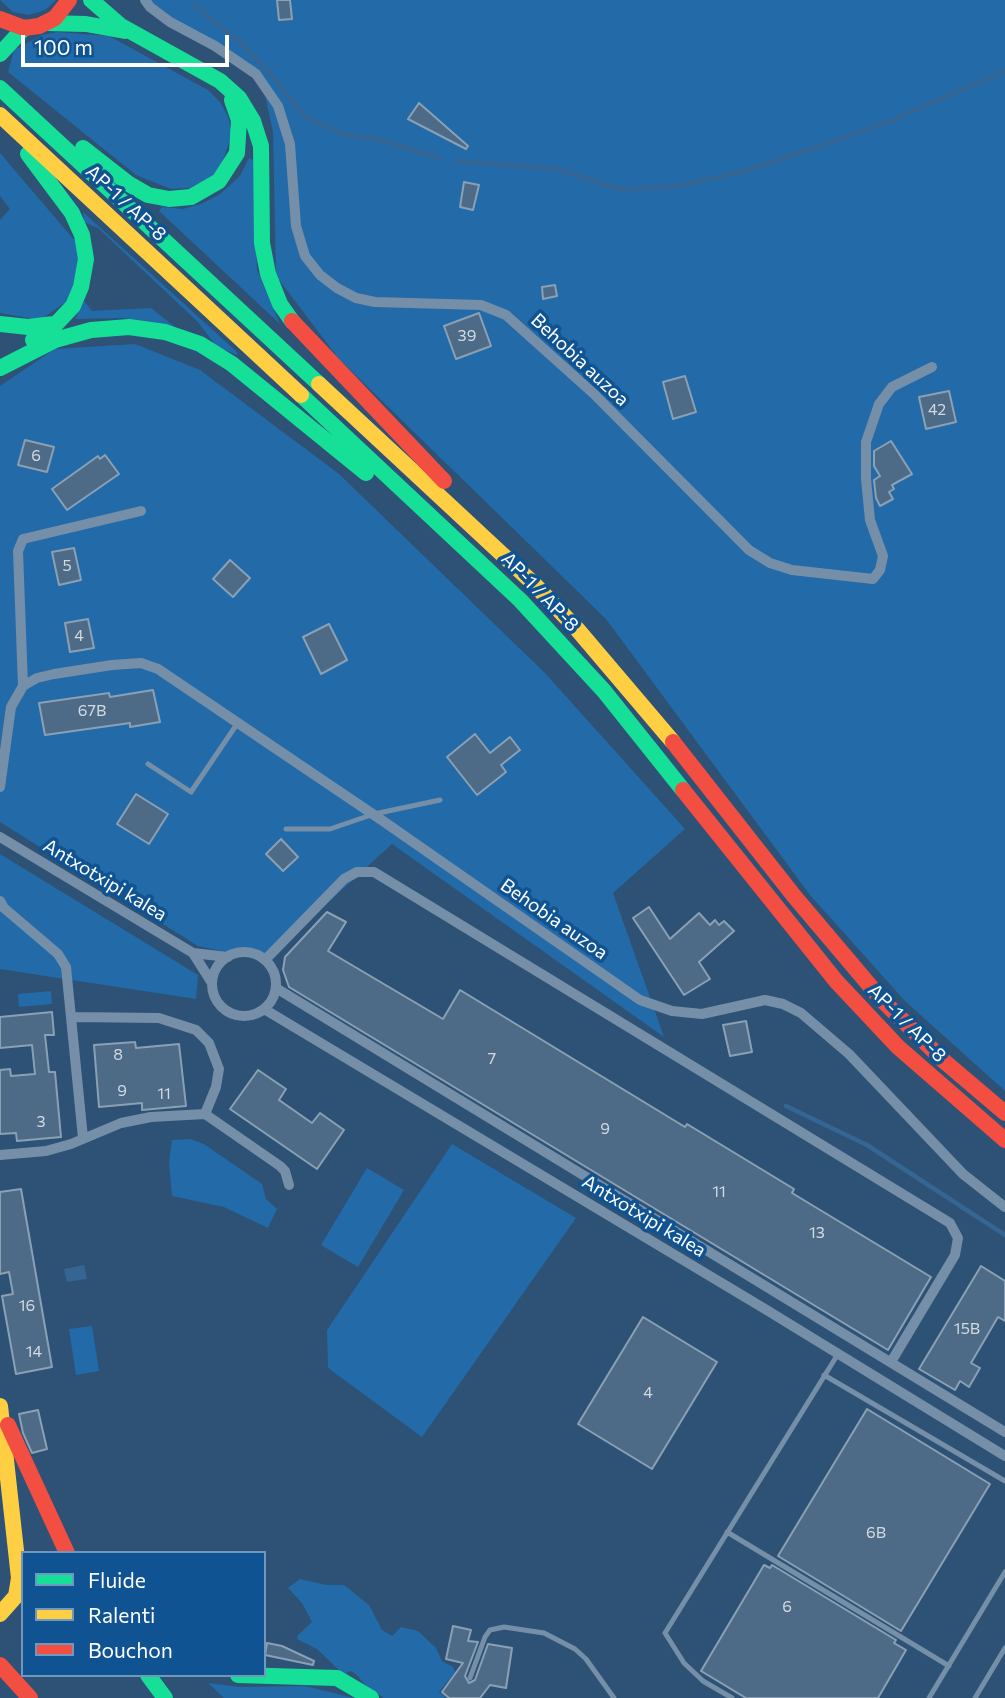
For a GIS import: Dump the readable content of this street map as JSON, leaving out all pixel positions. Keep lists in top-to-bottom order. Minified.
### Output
{"streets":{"main road":["AP-1 / AP-8"],"street":["Behobia auzoa","Antxotxipi kalea"]},"house_numbers":["39","42","6","5","4","67B","8","7","9","11","3","9","11","13","16","15B","14","4","6B","6"],"legend":["Fluide","Ralenti","Bouchon"],"scale_bar":"100 m"}
